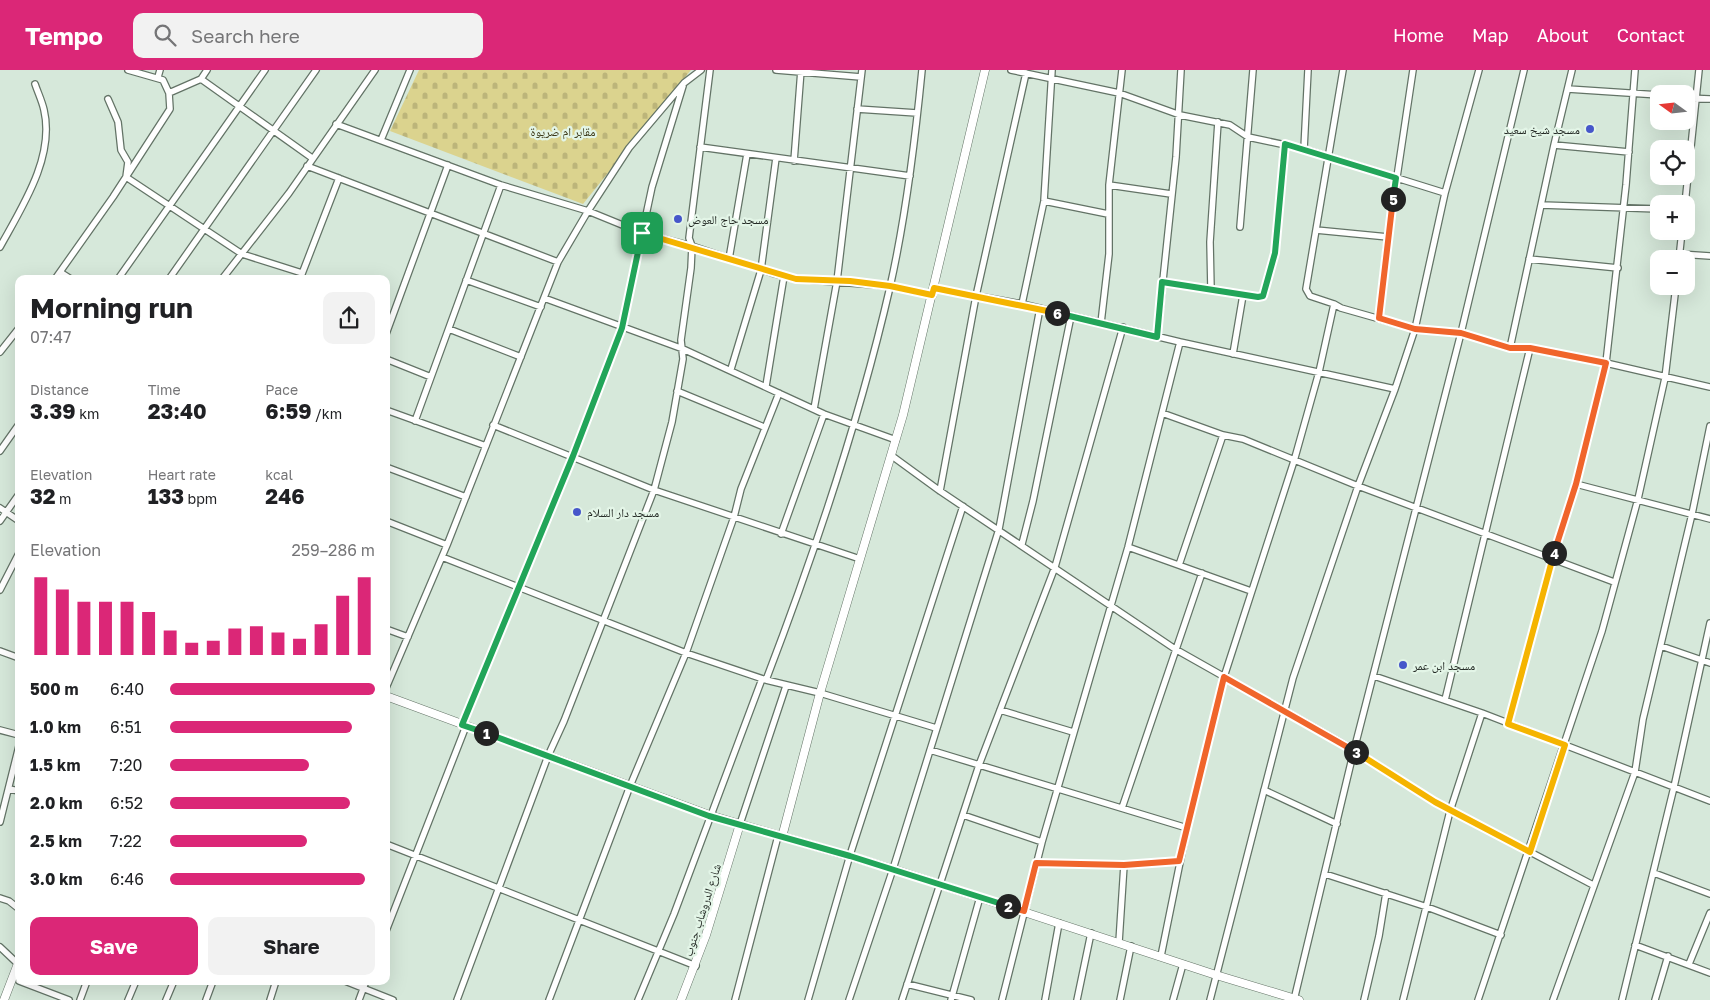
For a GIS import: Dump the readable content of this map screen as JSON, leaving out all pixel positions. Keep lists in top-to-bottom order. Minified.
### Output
{"streets":{"street":["شارع الدروشاب جنوب"]},"parks":["مقابر ام ضريوة"],"places":["مسجد شيخ سعيد","مسجد حاج العوض","مسجد دار السلام","مسجد ابن عمر"],"north":"left","page":{"header":"Tempo","search":"Search here","nav":["Home","Map","About","Contact"],"map_buttons":["+","−"],"pins":["5","6","4","1","3","2"],"heading":["Morning run","07:47"],"stats":[["Distance","3.39 km"],["Time","23:40"],["Pace","6:59 /km"],["Elevation","32 m"],["Heart rate","133 bpm"],["kcal","246"]],"chart":["Elevation","259–286 m"],"list":[{"name":"500 m","note":"6:40"},{"name":"1.0 km","note":"6:51"},{"name":"1.5 km","note":"7:20"},{"name":"2.0 km","note":"6:52"},{"name":"2.5 km","note":"7:22"},{"name":"3.0 km","note":"6:46"}],"buttons":["Save","Share"]}}
